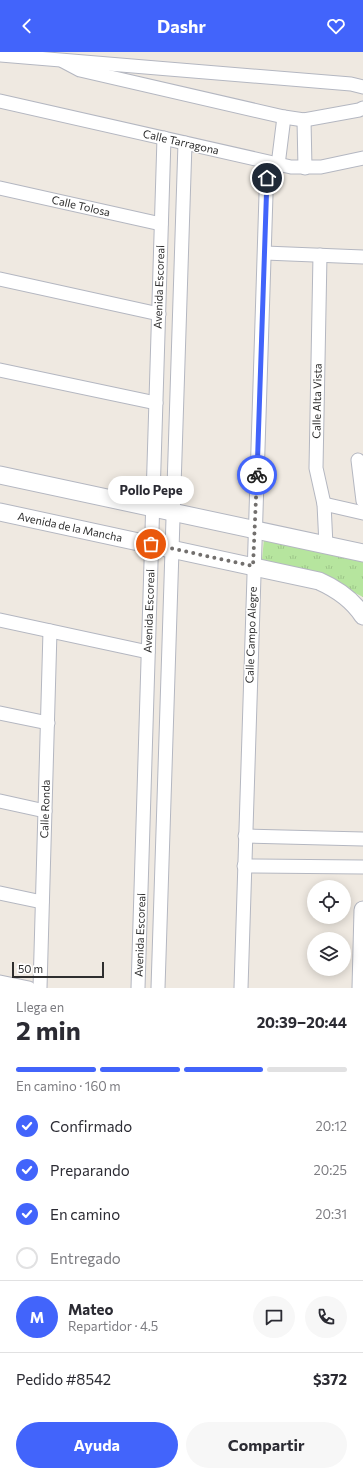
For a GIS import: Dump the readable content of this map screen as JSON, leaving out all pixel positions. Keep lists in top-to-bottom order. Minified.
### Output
{"streets":{"street":["Calle Tarragona","Calle Tolosa","Avenida Escoreal","Calle Alta Vista","Avenida de la Mancha","Calle Campo Alegre","Calle Ronda"]},"crossings":[["Calle Tarragona","Avenida Escoreal"],["Calle Tarragona","Calle Campo Alegre"],["Calle Tolosa","Avenida Escoreal"],["Avenida Escoreal","Avenida de la Mancha"],["Avenida de la Mancha","Calle Campo Alegre"]],"places":["Pollo Pepe"],"scale_bar":"50 m","page":{"header":"Dashr","bubble":"Pollo Pepe","scale":"50 m","heading":["2 min","Llega en","20:39–20:44"],"panel":["Mateo","Repartidor · 4.5","Pedido #8542","$372"],"bar":"En camino · 160 m","list":[["Confirmado","20:12"],["Preparando","20:25"],["En camino","20:31"],"Entregado"],"round":"M","buttons":["Ayuda","Compartir"]}}
